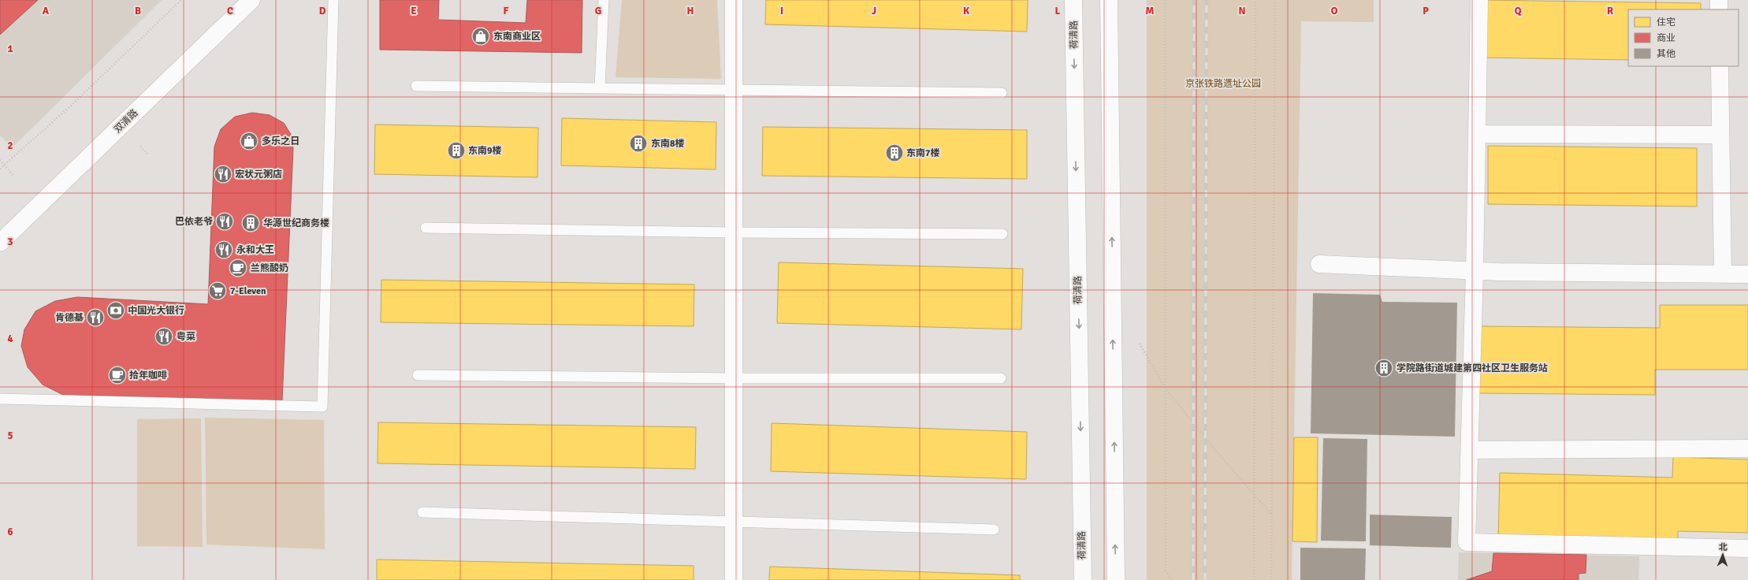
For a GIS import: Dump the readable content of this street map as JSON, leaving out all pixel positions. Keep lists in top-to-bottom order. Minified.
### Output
{"streets":{"street":["荷清路","双清路"]},"parks":["京张铁路遗址公园"],"places":{"shop":["东南商业区","多乐之日"],"building":["东南8楼","东南9楼","东南7楼","华源世纪商务楼","学院路街道城建第四社区卫生服务站"],"restaurant":["宏状元粥店","巴依老爷","永和大王","肯德基","粤菜"],"cafe":["兰熊酸奶","拾年咖啡"],"supermarket":["7-Eleven"],"bank":["中国光大银行"]},"legend":["住宅","商业","其他"],"north":"top","grid":{"columns":["A","B","C","D","E","F","G","H","I","J","K","L","M","N","O","P","Q","R"],"rows":["1","2","3","4","5","6"]}}
